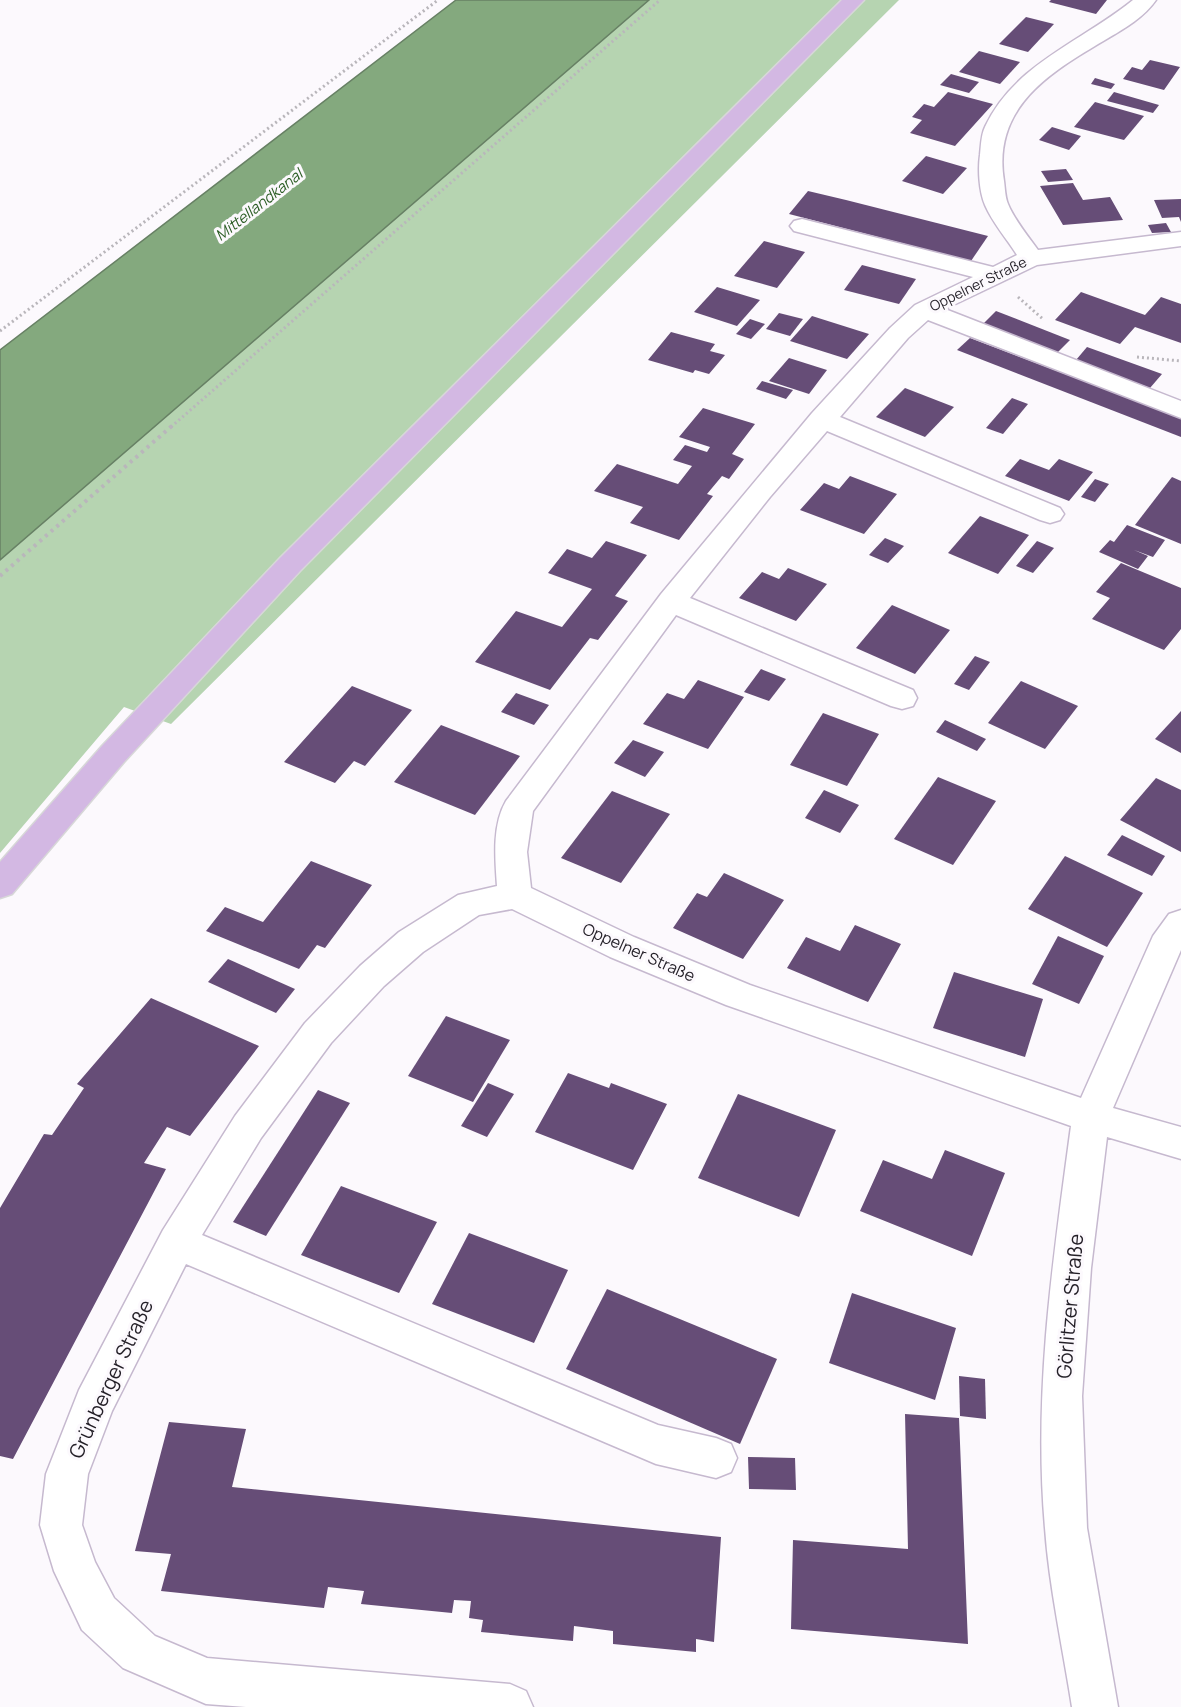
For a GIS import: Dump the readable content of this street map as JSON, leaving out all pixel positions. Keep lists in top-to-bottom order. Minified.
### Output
{"streets":{"street":["Oppelner Straße","Görlitzer Straße","Grünberger Straße"]},"crossings":[["Oppelner Straße","Görlitzer Straße"],["Oppelner Straße","Grünberger Straße"]],"water":["Mittellandkanal"]}
